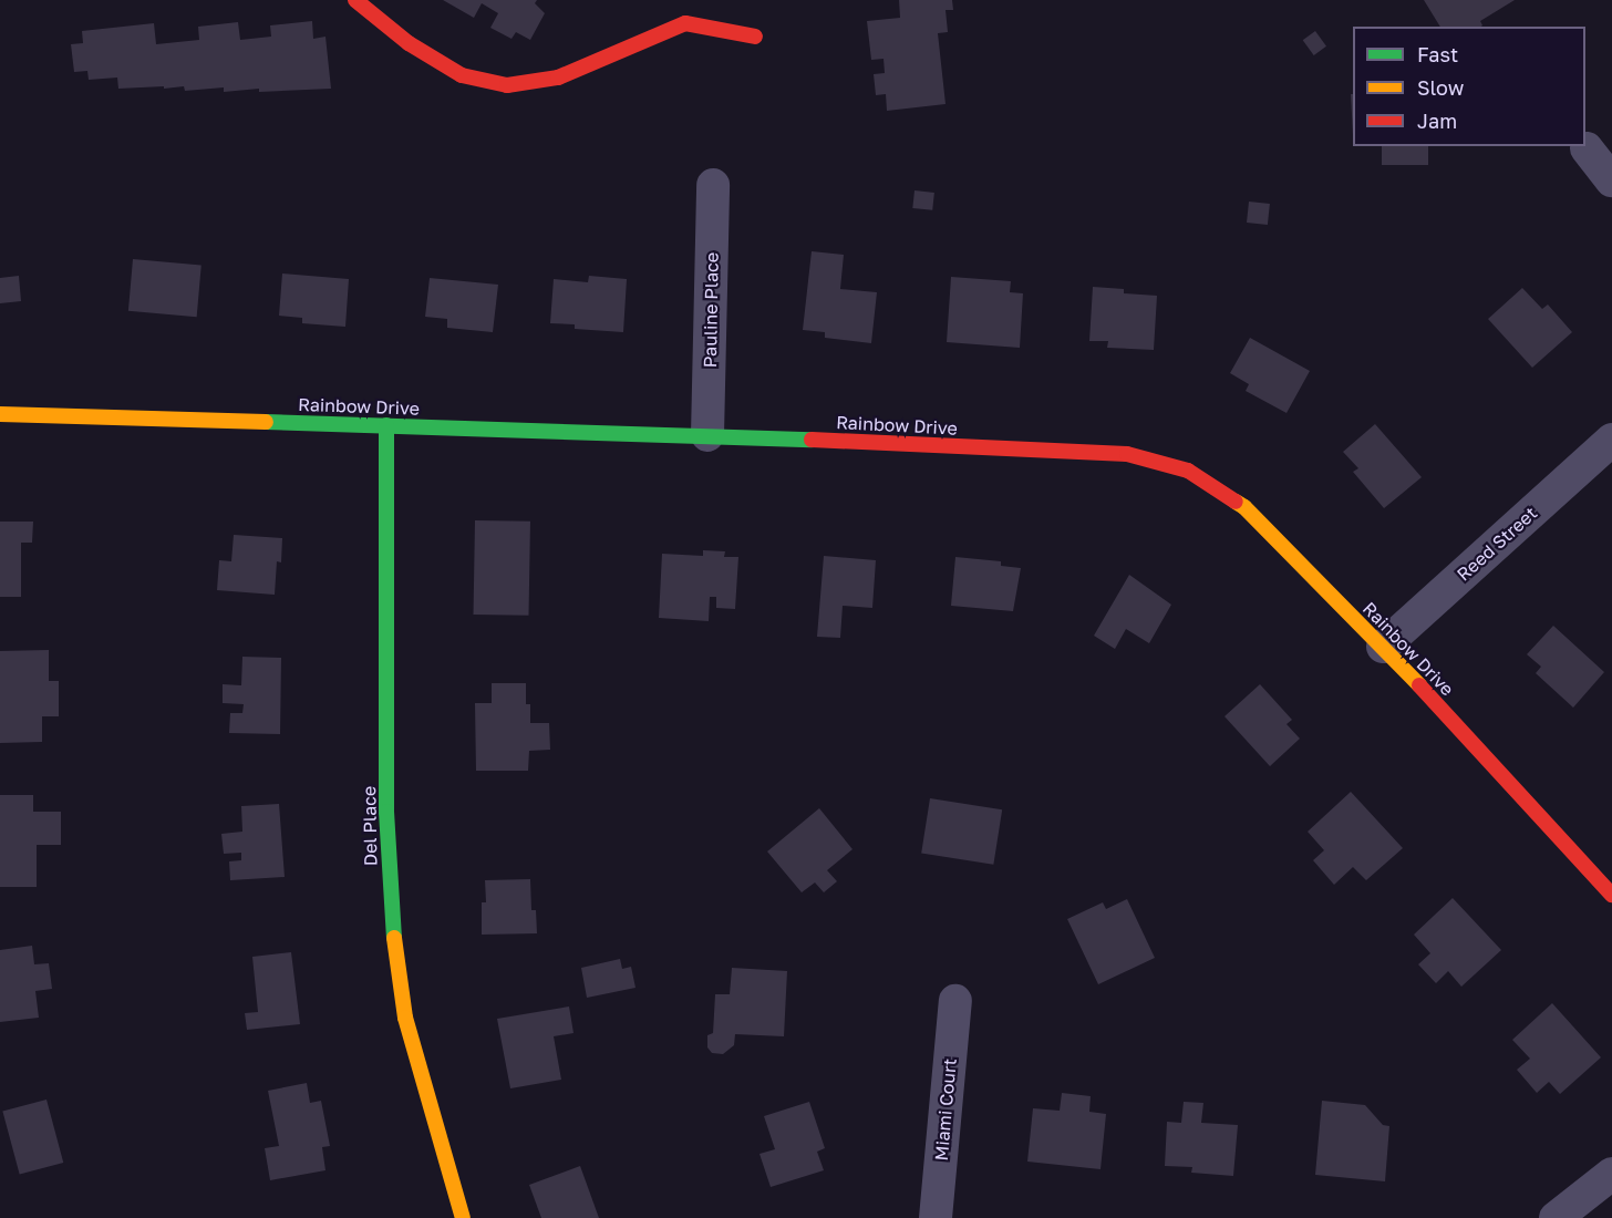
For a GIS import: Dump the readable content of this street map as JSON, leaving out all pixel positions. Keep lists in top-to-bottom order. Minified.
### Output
{"streets":{"street":["Pauline Place","Rainbow Drive","Reed Street","Del Place","Miami Court"]},"crossings":[["Pauline Place","Rainbow Drive"],["Rainbow Drive","Reed Street"],["Rainbow Drive","Del Place"]],"legend":["Fast","Slow","Jam"]}
